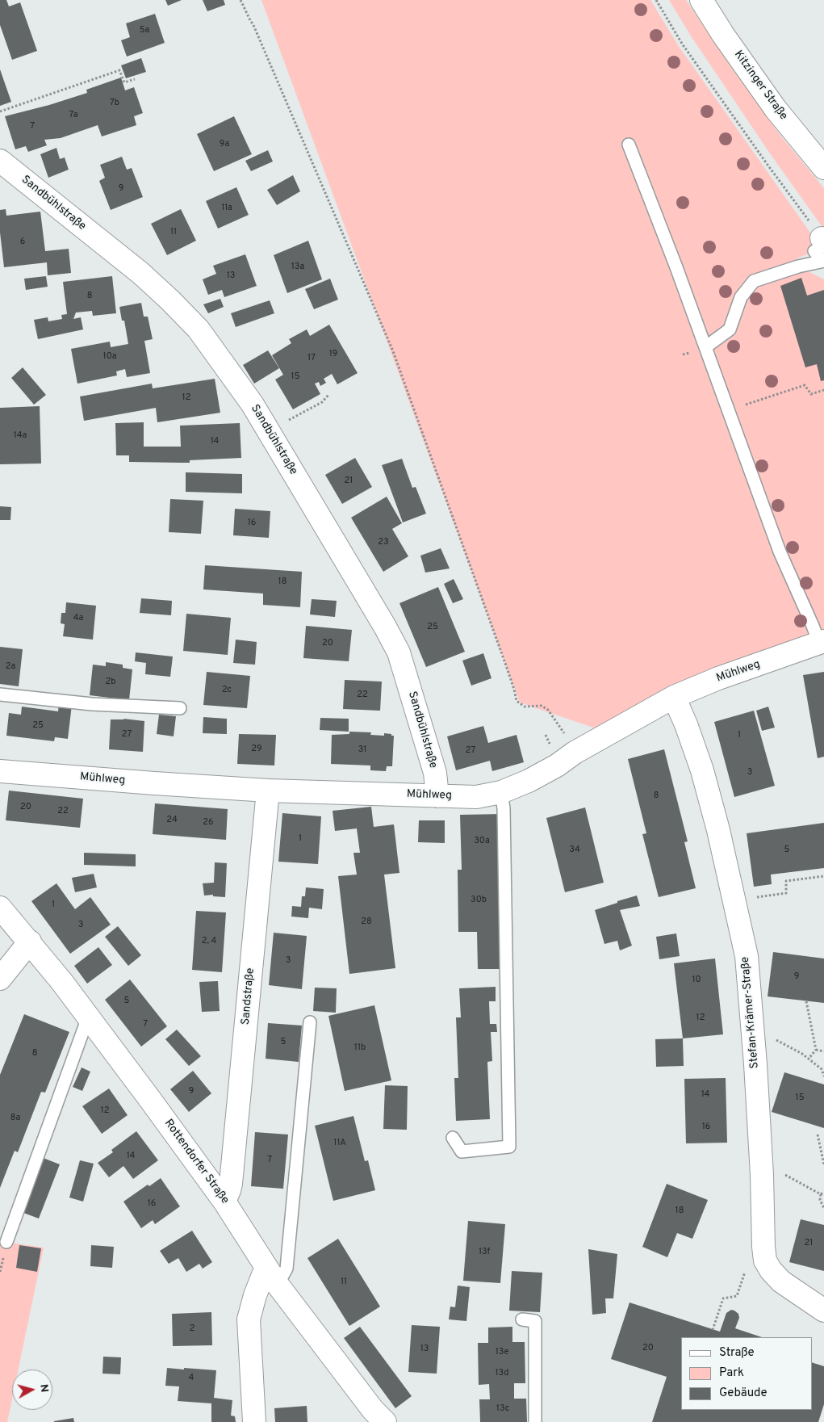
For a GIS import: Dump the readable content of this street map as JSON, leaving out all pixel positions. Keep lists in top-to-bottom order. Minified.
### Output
{"streets":{"street":["Kitzinger Straße","Sandbühlstraße","Mühlweg","Sandstraße","Stefan-Krämer-Straße","Rottendorfer Straße"]},"crossings":[["Sandbühlstraße","Mühlweg"],["Mühlweg","Sandstraße"],["Mühlweg","Stefan-Krämer-Straße"],["Sandstraße","Rottendorfer Straße"]],"house_numbers":["5a","7b","7a","7","9a","9","11a","11","6","13a","13","8","19","10a","17","15","12","14a","14","21","16","23","18","4a","25","20","2a","2b","2c","22","25","27","1","29","31","27","3","8","20","22","24","26","1","30a","34","5","30b","1","28","3","2, 4","3","9","10","5","12","7","5","11b","8","9","14","15","12","8a","16","11A","14","7","16","18","21","13f","11","2","20","13","13e","13d","4","13c"],"legend":["Straße","Park","Gebäude"],"north":"right"}
